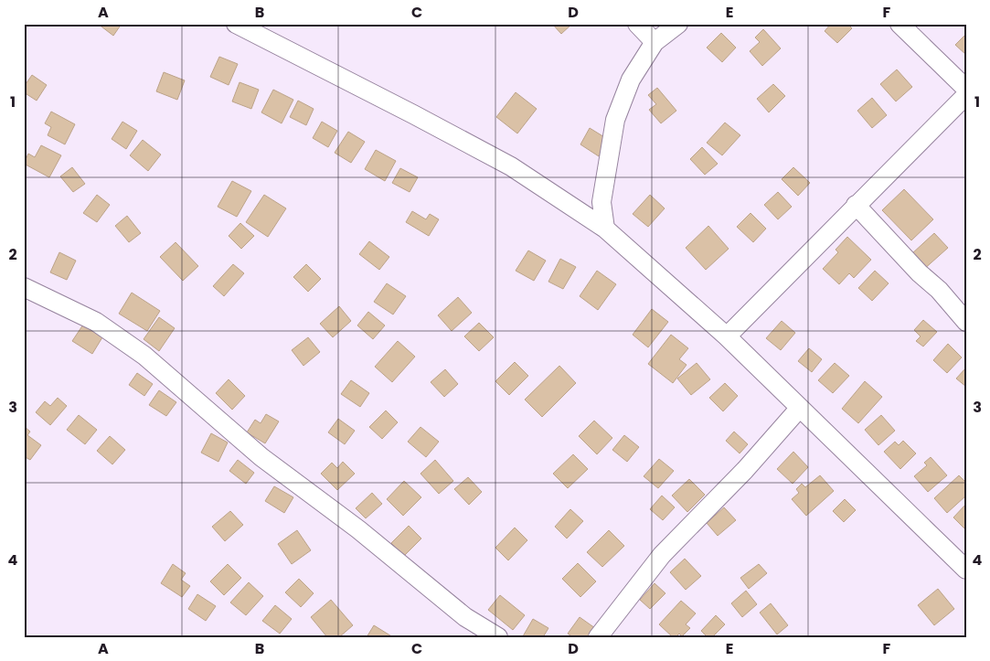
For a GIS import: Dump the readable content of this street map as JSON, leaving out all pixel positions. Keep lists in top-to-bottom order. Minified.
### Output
{"grid":{"columns":["A","B","C","D","E","F"],"rows":["1","2","3","4"]}}
